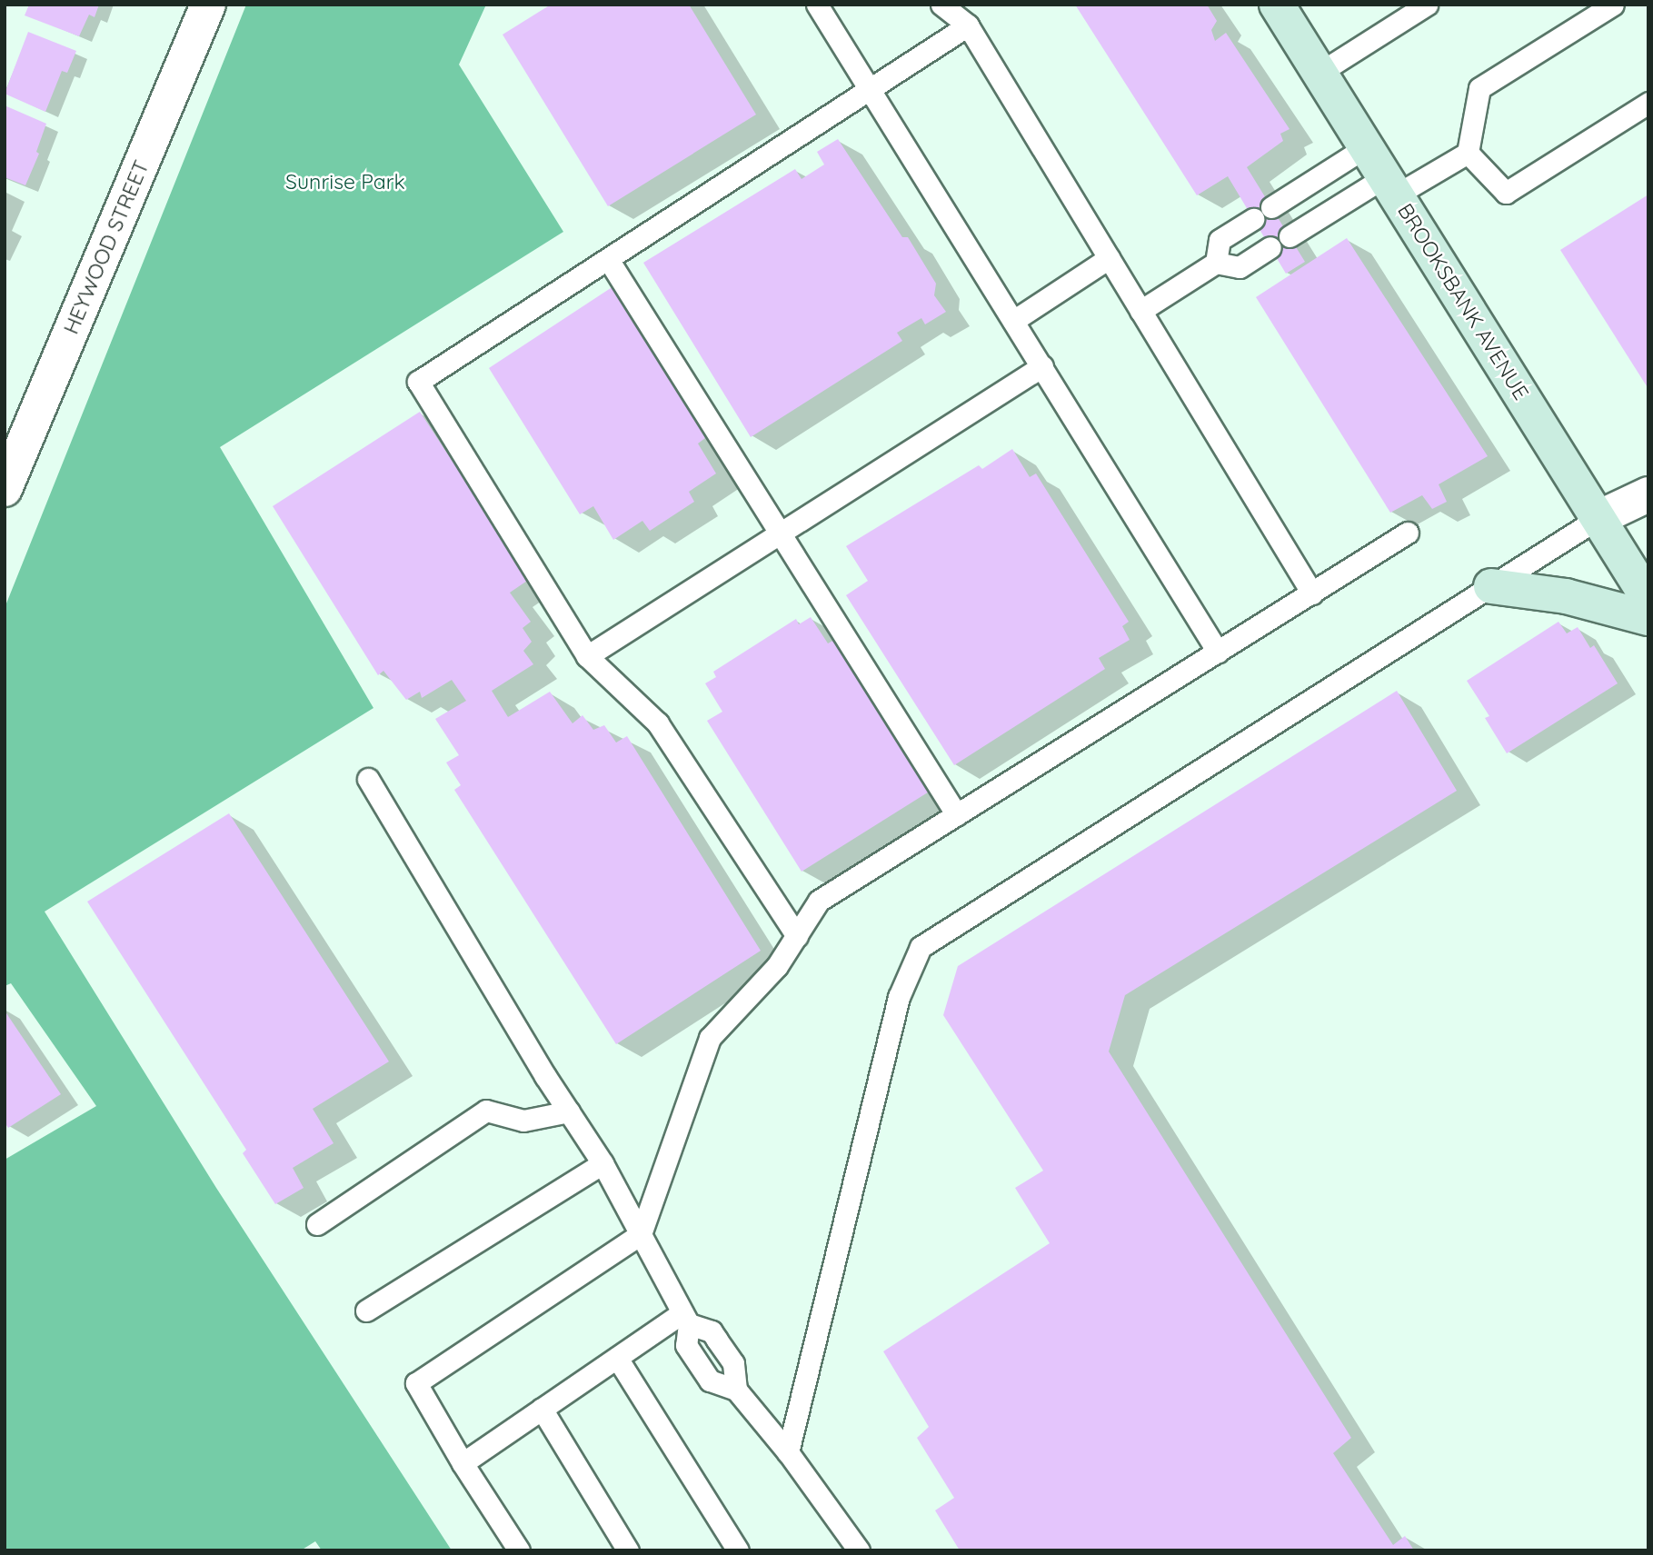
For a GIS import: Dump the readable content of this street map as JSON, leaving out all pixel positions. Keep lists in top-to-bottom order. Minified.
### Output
{"streets":{"main road":["BROOKSBANK AVENUE"],"street":["HEYWOOD STREET"]},"parks":["Sunrise Park"]}
